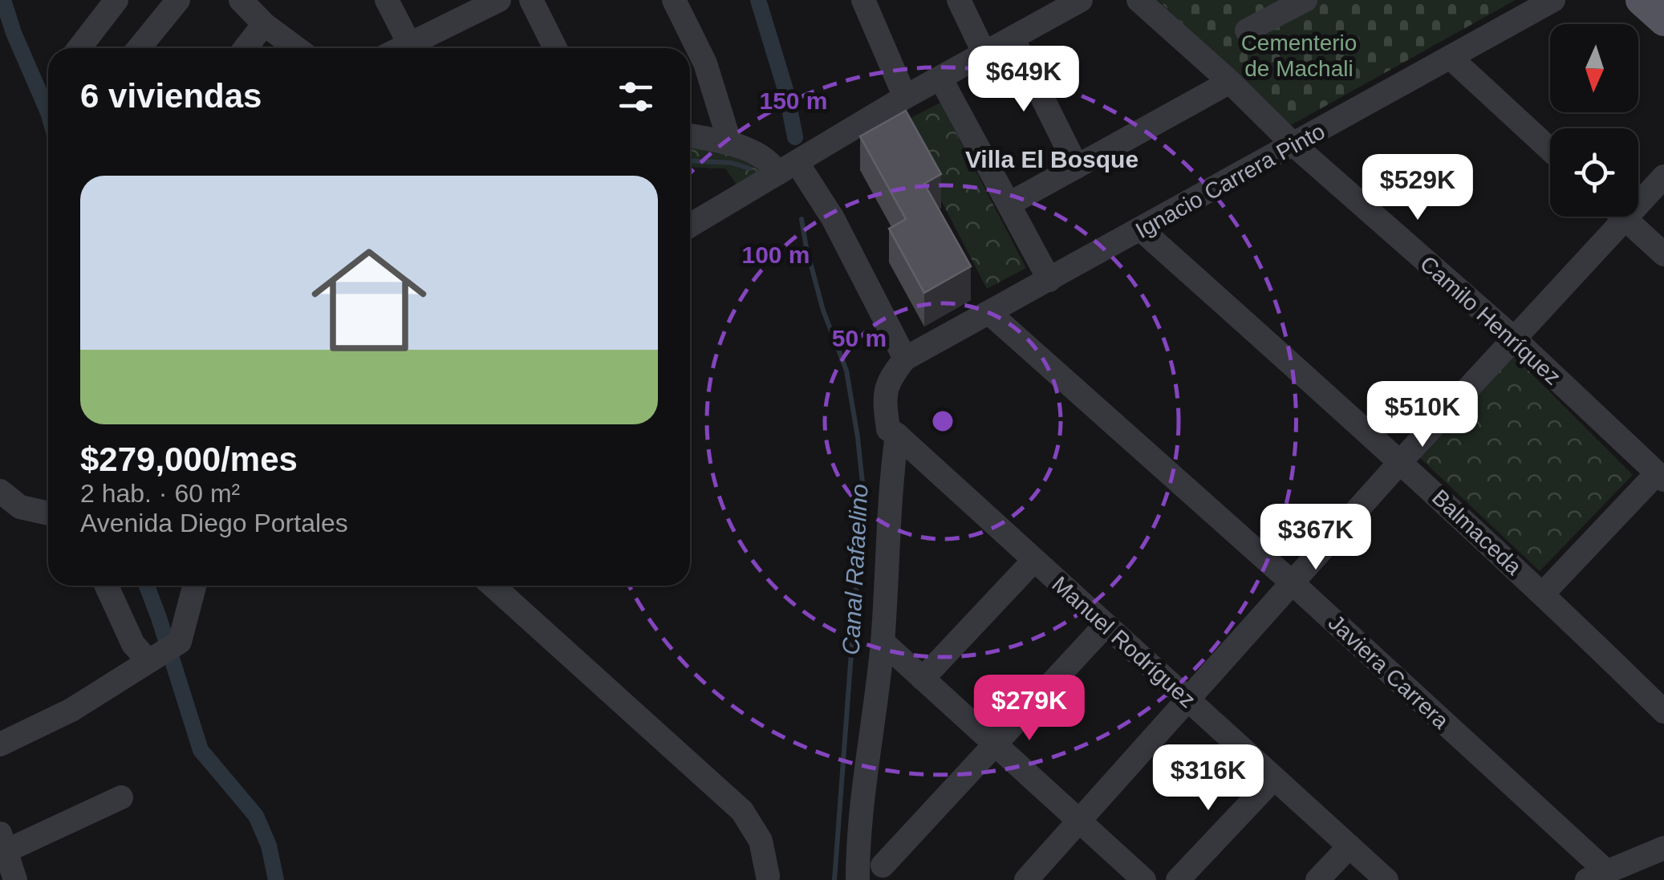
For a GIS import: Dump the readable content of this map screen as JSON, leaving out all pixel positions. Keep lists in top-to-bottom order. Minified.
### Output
{"streets":{"street":["Ignacio Carrera Pinto","Camilo Henríquez","Balmaceda","Manuel Rodríguez","Javiera Carrera"]},"crossings":[["Ignacio Carrera Pinto","Camilo Henríquez"],["Ignacio Carrera Pinto","Balmaceda"],["Ignacio Carrera Pinto","Javiera Carrera"]],"districts":["Villa El Bosque"],"water":["Canal Rafaelino"],"parks":["Cementerio de Machali"],"north":"bottom","page":{"price":["$649K","$529K","$510K","$367K","$279K","$316K"],"heading":"6 viviendas","list":[{"name":"$279,000/mes","note":"2 hab. · 60 m² · Avenida Diego Portales"}]},"rings":["150 m","100 m","50 m"]}
